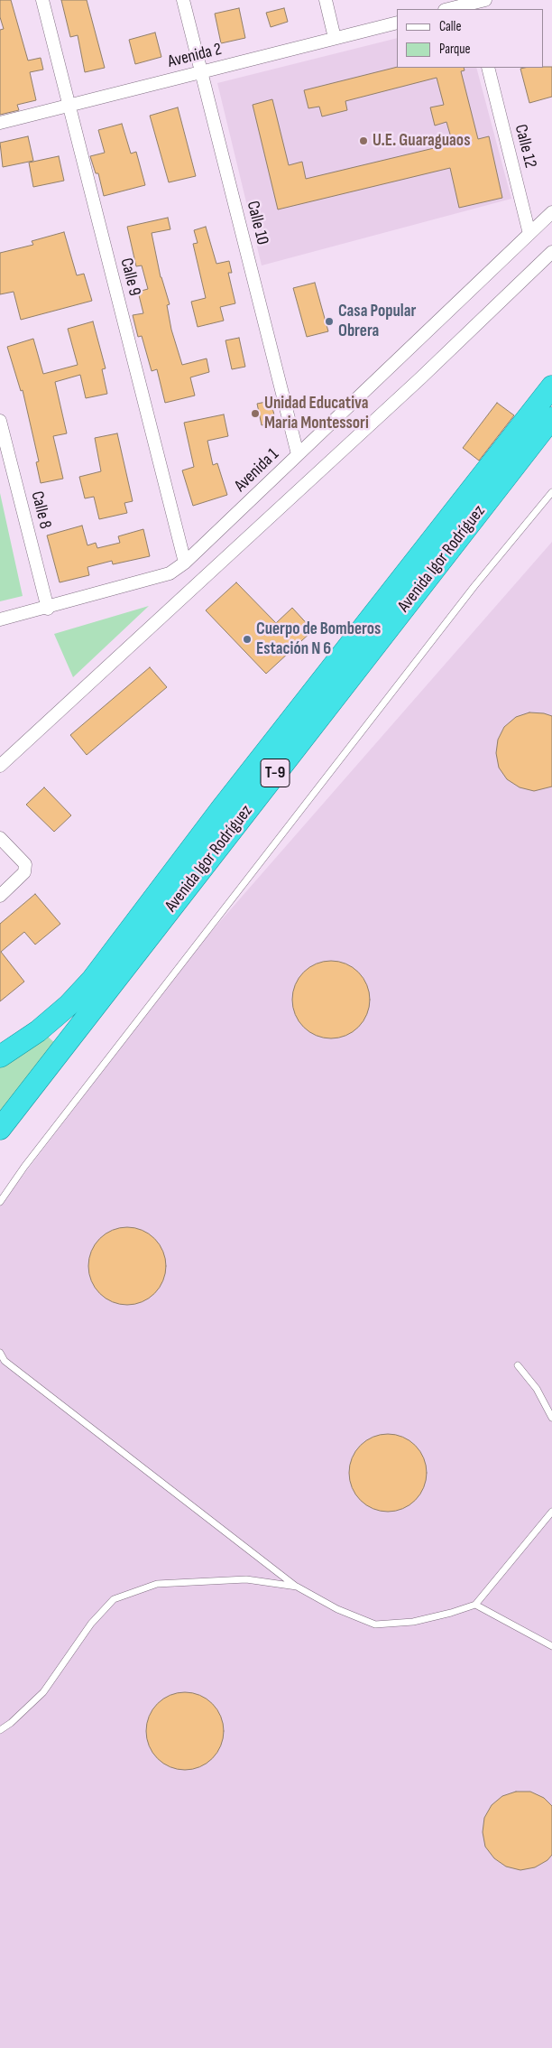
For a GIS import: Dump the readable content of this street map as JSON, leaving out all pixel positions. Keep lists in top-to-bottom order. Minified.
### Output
{"streets":{"highway":["Avenida Igor Rodríguez","T-9"],"street":["Avenida 2","Calle 12","Calle 10","Calle 9","Avenida 1","Calle 8"]},"crossings":[["Avenida 2","Calle 10"],["Avenida 2","Calle 9"],["Calle 12","Avenida 1"],["Calle 10","Avenida 1"],["Calle 9","Avenida 1"],["Avenida 1","Calle 8"]],"places":["U.E. Guaraguaos","Casa Popular Obrera","Unidad Educativa Maria Montessori","Cuerpo de Bomberos Estación N 6"],"legend":["Calle","Parque"]}
